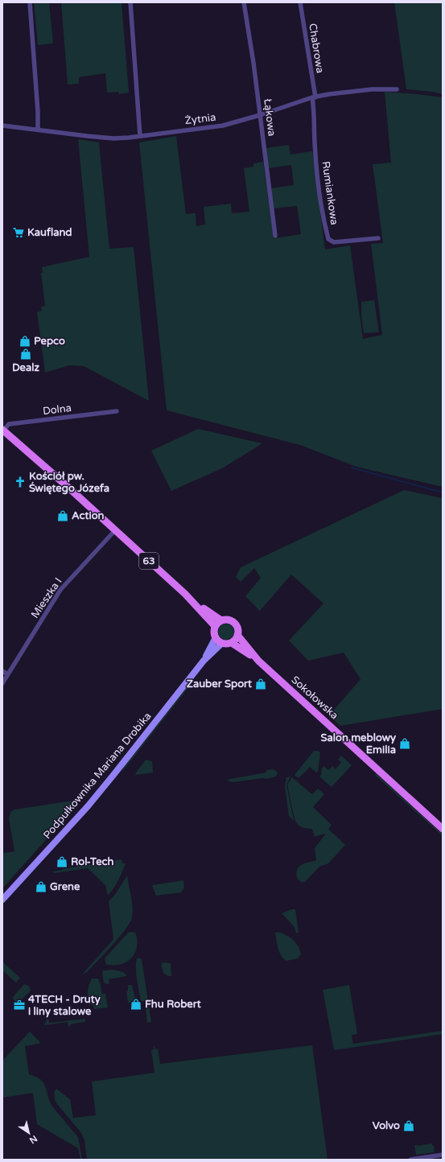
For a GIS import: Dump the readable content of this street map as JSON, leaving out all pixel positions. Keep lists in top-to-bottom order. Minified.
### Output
{"streets":{"main road":["63","Sokołowska","Podpułkownika Mariana Drobika"],"street":["Chabrowa","Łąkowa","Żytnia","Rumiankowa","Dolna","Mieszka I"]},"crossings":[["Chabrowa","Żytnia"],["Chabrowa","Rumiankowa"],["Łąkowa","Żytnia"],["Żytnia","Rumiankowa"],["Dolna","63"],["63","Mieszka I"],["Sokołowska","Podpułkownika Mariana Drobika"]],"places":{"supermarket":["Kaufland"],"shop":["Pepco","Dealz","Action","Zauber Sport","Salon meblowy Emilia","Rol-Tech","Grene","Fhu Robert","Volvo"],"church":["Kościół pw. Świętego Józefa"],"office":["4TECH - Druty i liny stalowe"]},"north":"bottom right"}
